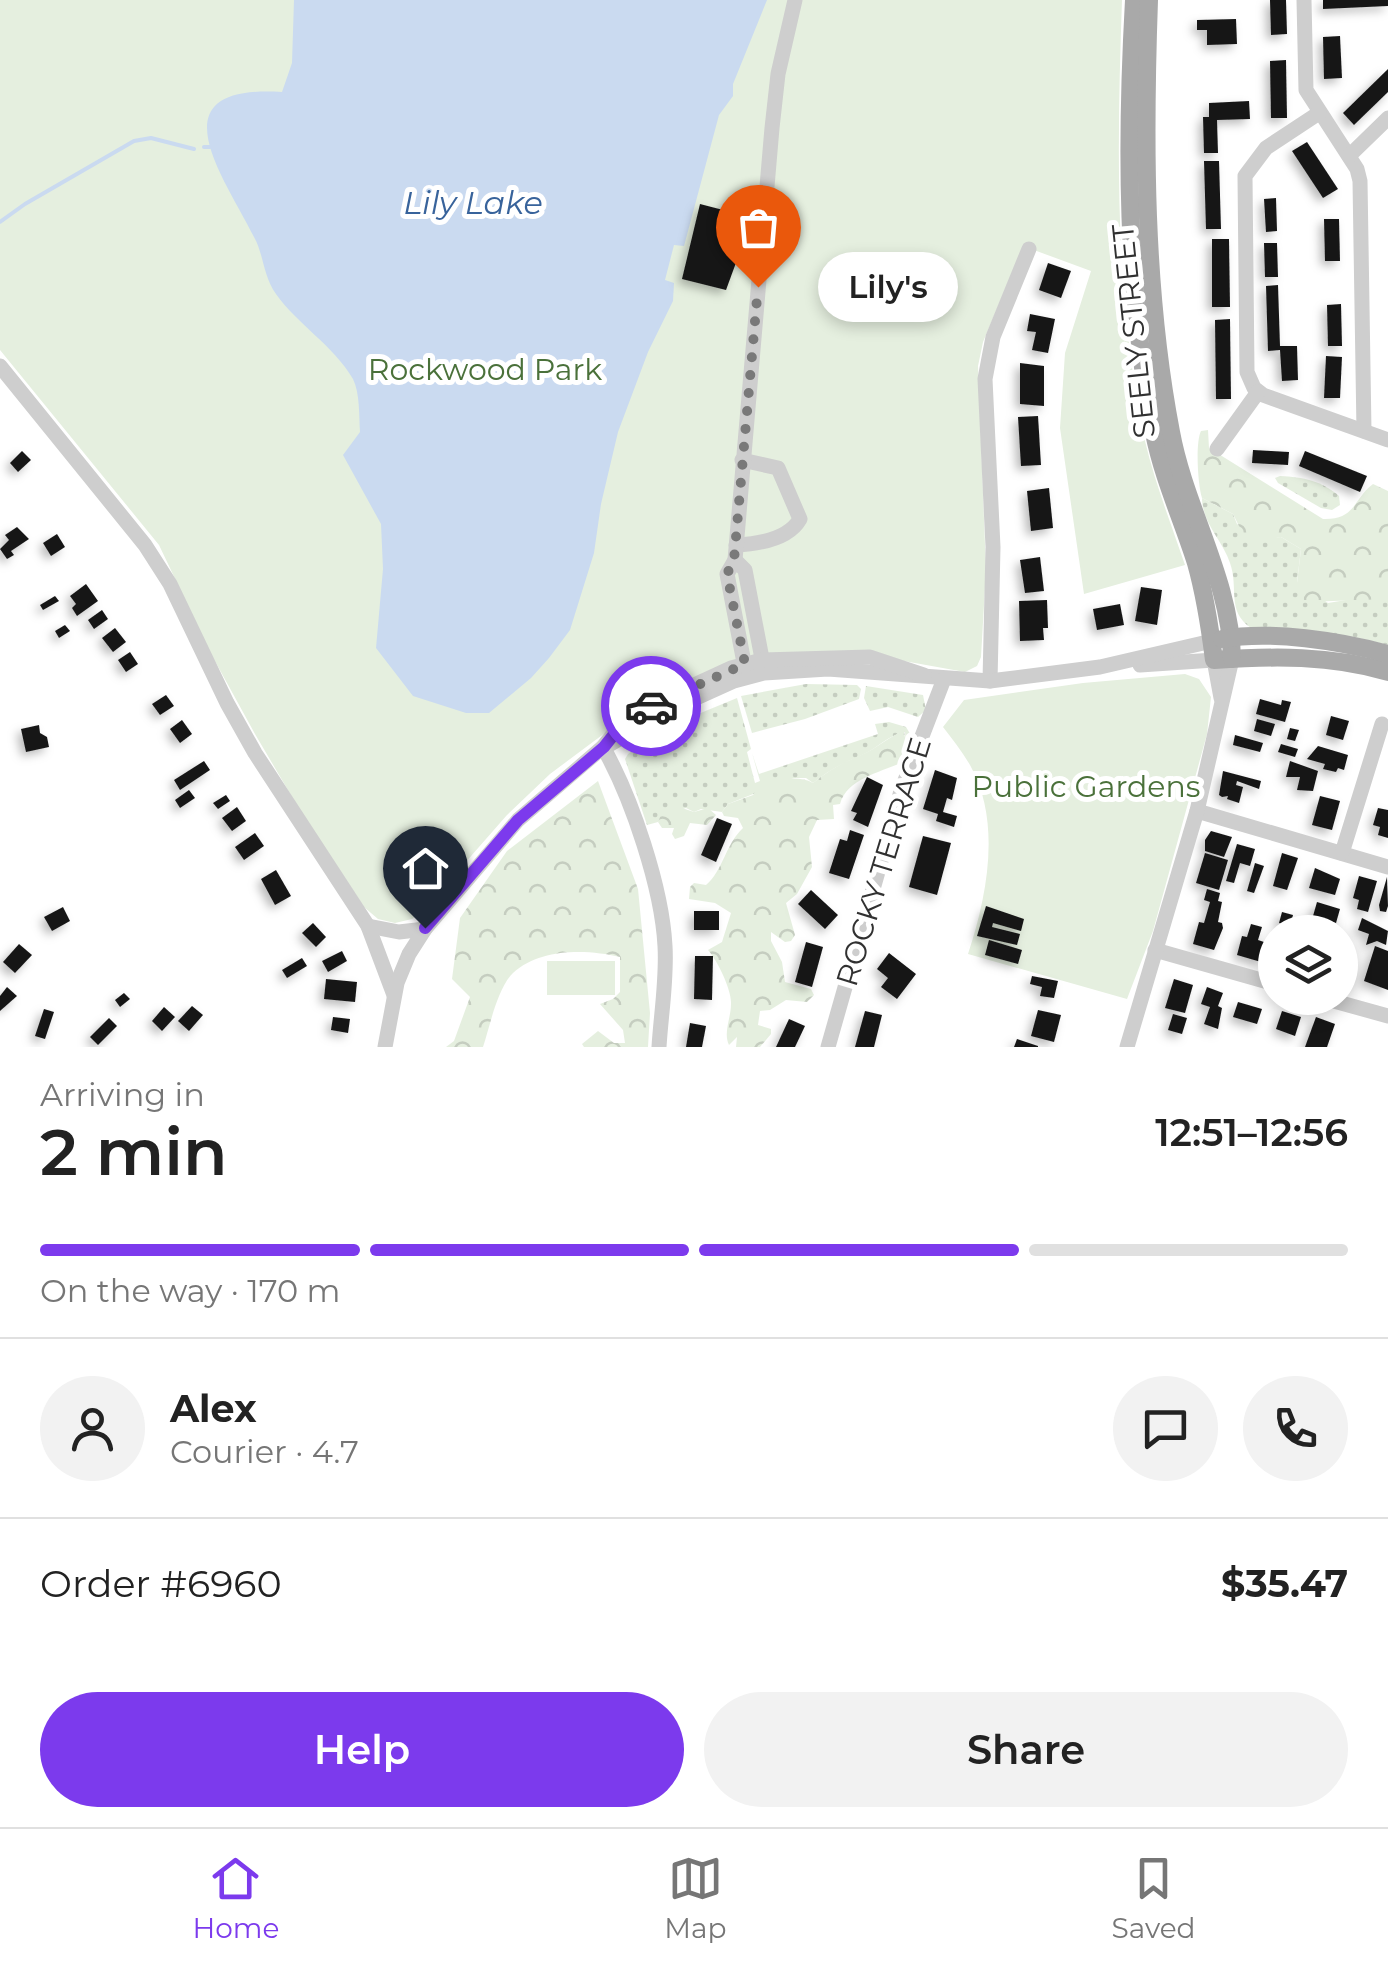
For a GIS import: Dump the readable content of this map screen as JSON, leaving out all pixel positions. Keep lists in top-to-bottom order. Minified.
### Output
{"streets":{"main road":["SEELY STREET"],"street":["ROCKY TERRACE"]},"water":["Lily Lake"],"parks":["Rockwood Park","Public Gardens"],"places":["Lily's"],"page":{"bubble":"Lily's","heading":["2 min","Arriving in","12:51–12:56"],"panel":["Alex","Courier · 4.7","Order #6960","$35.47"],"bar":"On the way · 170 m","buttons":["Help","Share"],"tabs":["Home","Map","Saved"]}}
